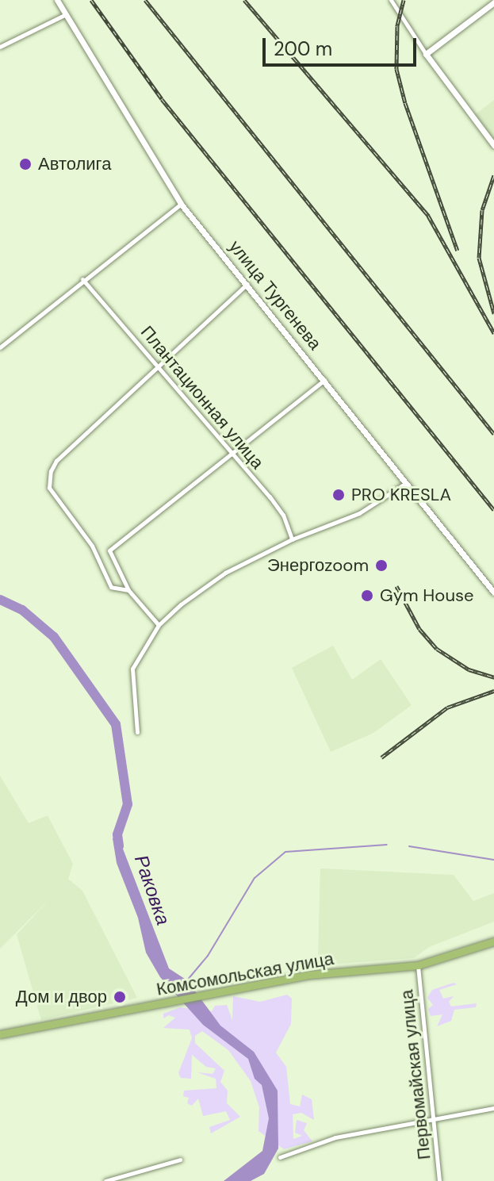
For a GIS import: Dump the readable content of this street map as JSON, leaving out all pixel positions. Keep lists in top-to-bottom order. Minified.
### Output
{"streets":{"main road":["Комсомольская улица"],"street":["улица Тургенева","Плантационная улица","Первомайская улица"]},"crossings":[["Комсомольская улица","Первомайская улица"]],"water":["Раковка"],"places":["Автолига","PRO KRESLA","Энергоzoom","Gym House","Дом и двор"],"scale_bar":"200 m"}
